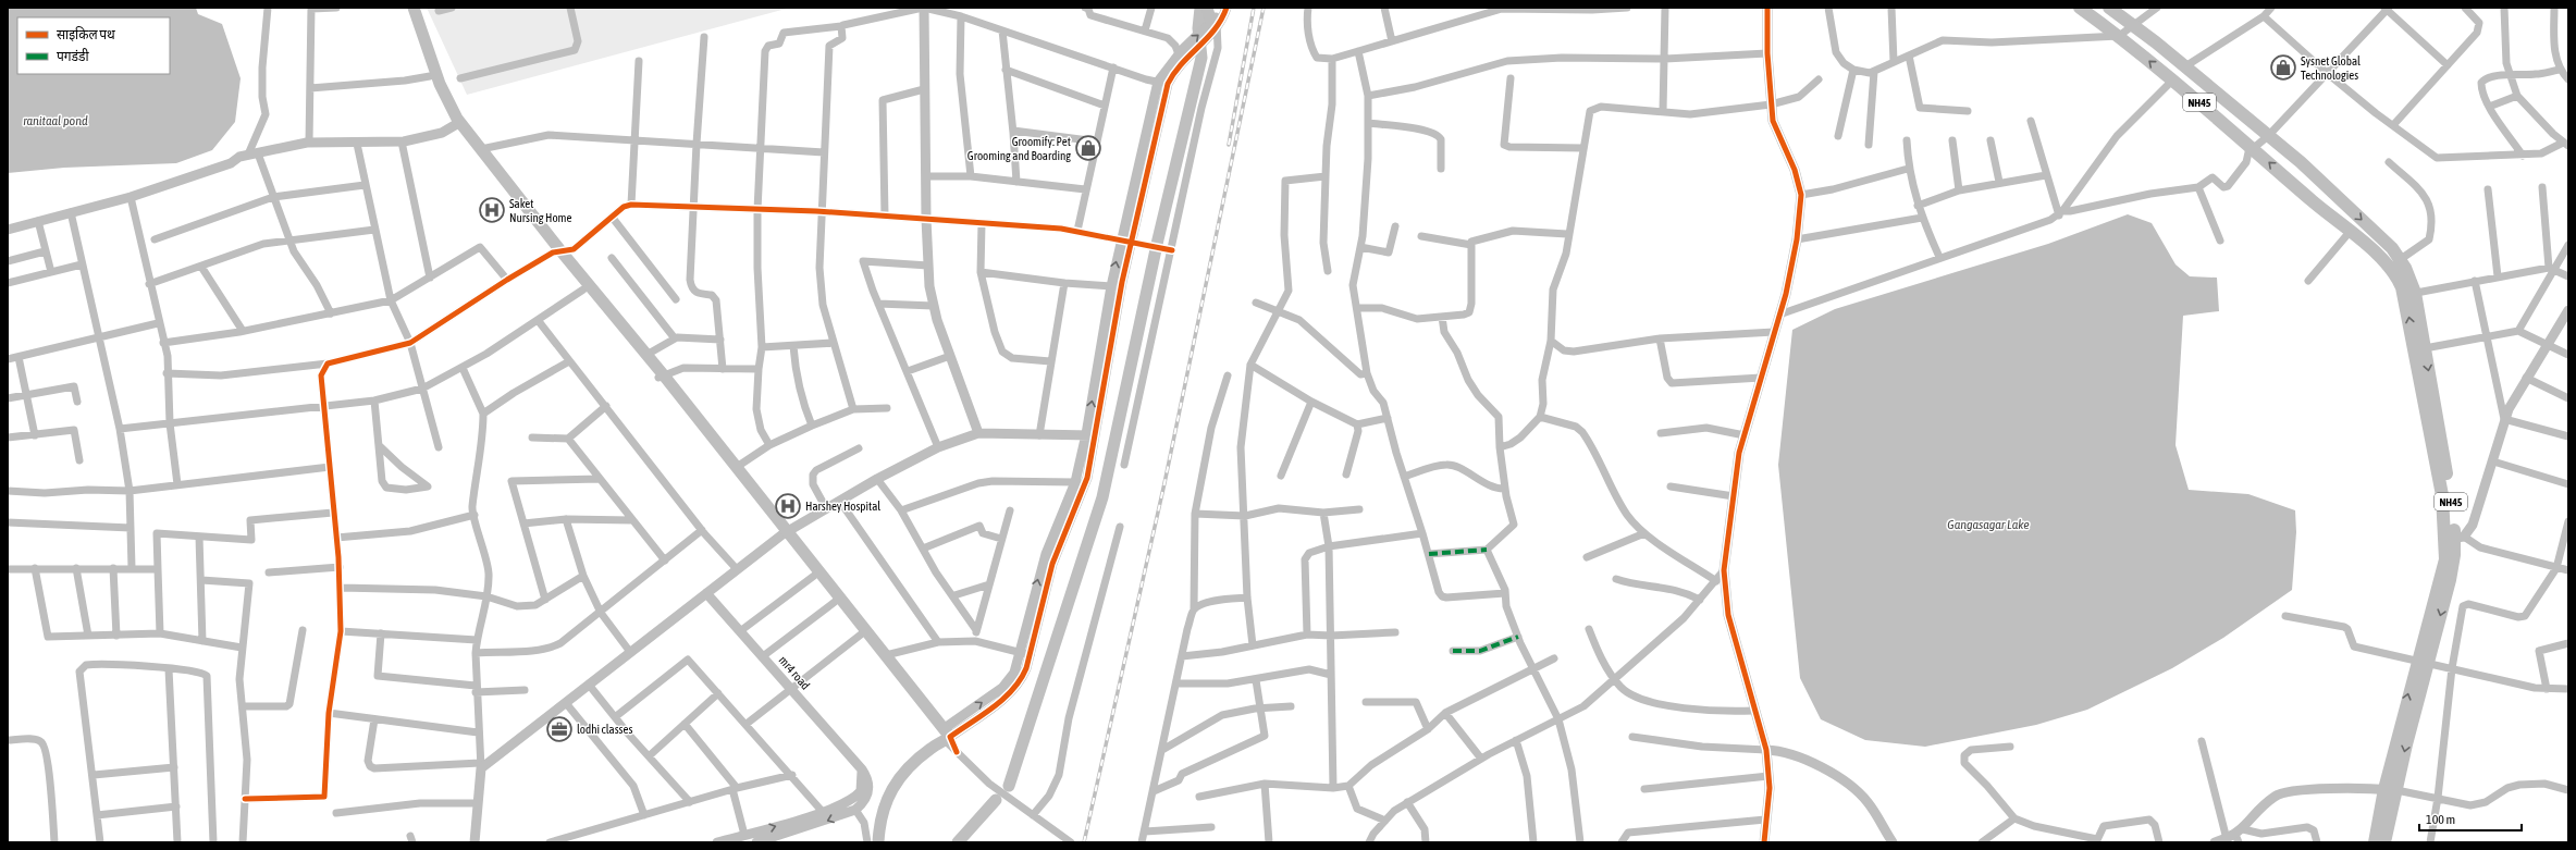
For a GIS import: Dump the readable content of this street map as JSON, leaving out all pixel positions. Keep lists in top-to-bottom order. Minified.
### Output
{"streets":{"highway":["NH45"],"street":["mr4 road"]},"water":["ranitaal pond","Gangasagar Lake"],"places":{"shop":["Sysnet Global Technologies","Groomify: Pet Grooming and Boarding"],"hospital":["Saket Nursing Home","Harshey Hospital"],"office":["lodhi classes"]},"legend":["साइकिल पथ","पगडंडी"],"scale_bar":"100 m"}
